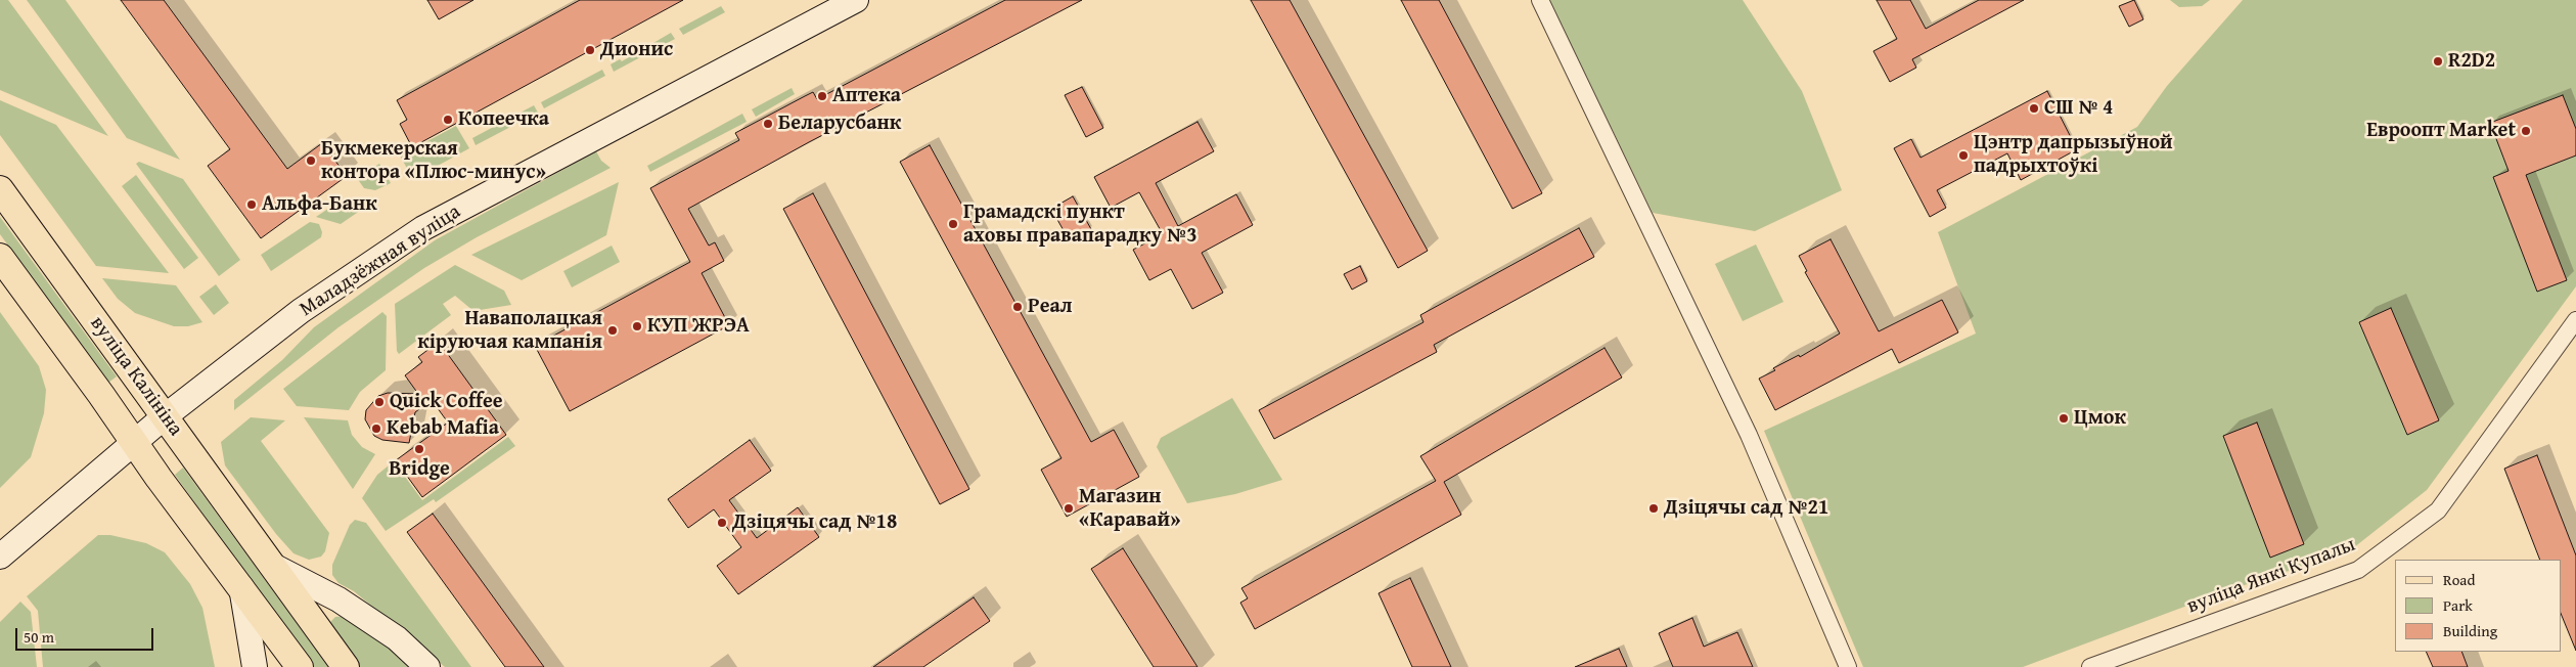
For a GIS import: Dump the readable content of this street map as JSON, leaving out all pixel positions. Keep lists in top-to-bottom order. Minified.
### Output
{"streets":{"main road":["Маладзёжная вуліца","вуліца Калініна"],"street":["вуліца Янкі Купалы"]},"crossings":[["Маладзёжная вуліца","вуліца Калініна"]],"places":["Дионис","R2D2","Аптека","СШ № 4","Копеечка","Беларусбанк","Евроопт Market","Цэнтр дапрызыўной падрыхтоўкі","Букмекерская контора «Плюс-минус»","Альфа-Банк","Грамадскі пункт аховы правапарадку №3","Реал","КУП ЖРЭА","Наваполацкая кіруючая кампанія","Quick Coffee","Цмок","Kebab Mafia","Bridge","Магазин «Каравай»","Дзіцячы сад №21","Дзіцячы сад №18"],"legend":["Road","Park","Building"],"scale_bar":"50 m"}
